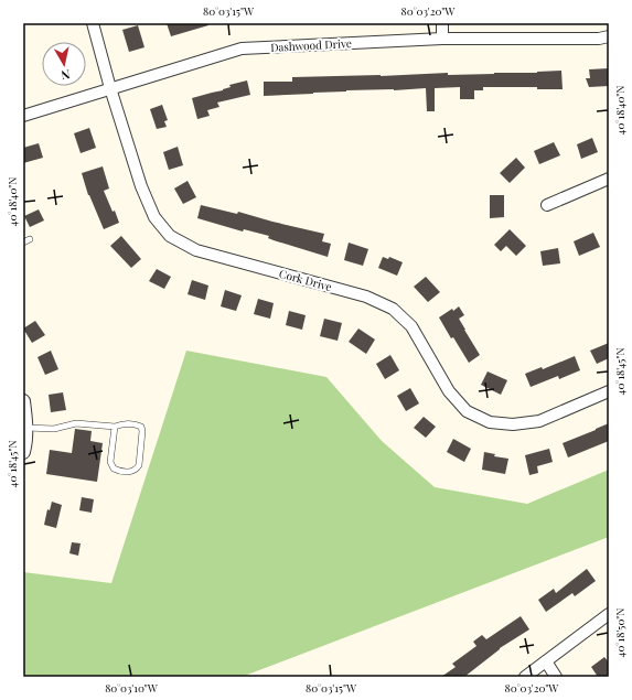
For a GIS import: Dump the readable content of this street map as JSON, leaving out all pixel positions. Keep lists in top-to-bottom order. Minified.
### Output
{"streets":{"street":["Dashwood Drive","Cork Drive"]},"crossings":[["Dashwood Drive","Cork Drive"]],"north":"bottom","coordinates":["80°03'15\"W","80°03'20\"W","40°18'40\"N","40°18'45\"N","40°18'50\"N","80°03'10\"W"]}
